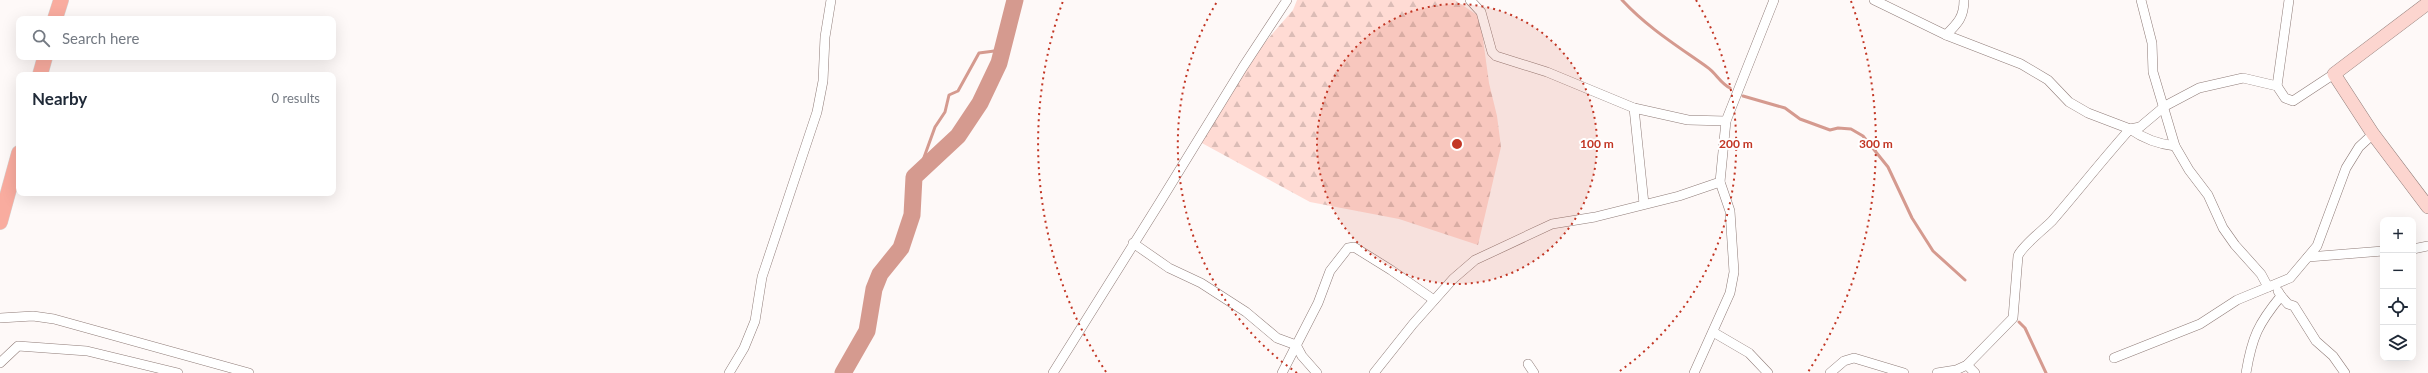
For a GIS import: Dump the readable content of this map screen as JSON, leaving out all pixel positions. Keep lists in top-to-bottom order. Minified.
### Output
{"page":{"search":"Search here","heading":["Nearby","0 results"],"map_buttons":["+","−"]},"rings":["100 m","200 m","300 m"]}
